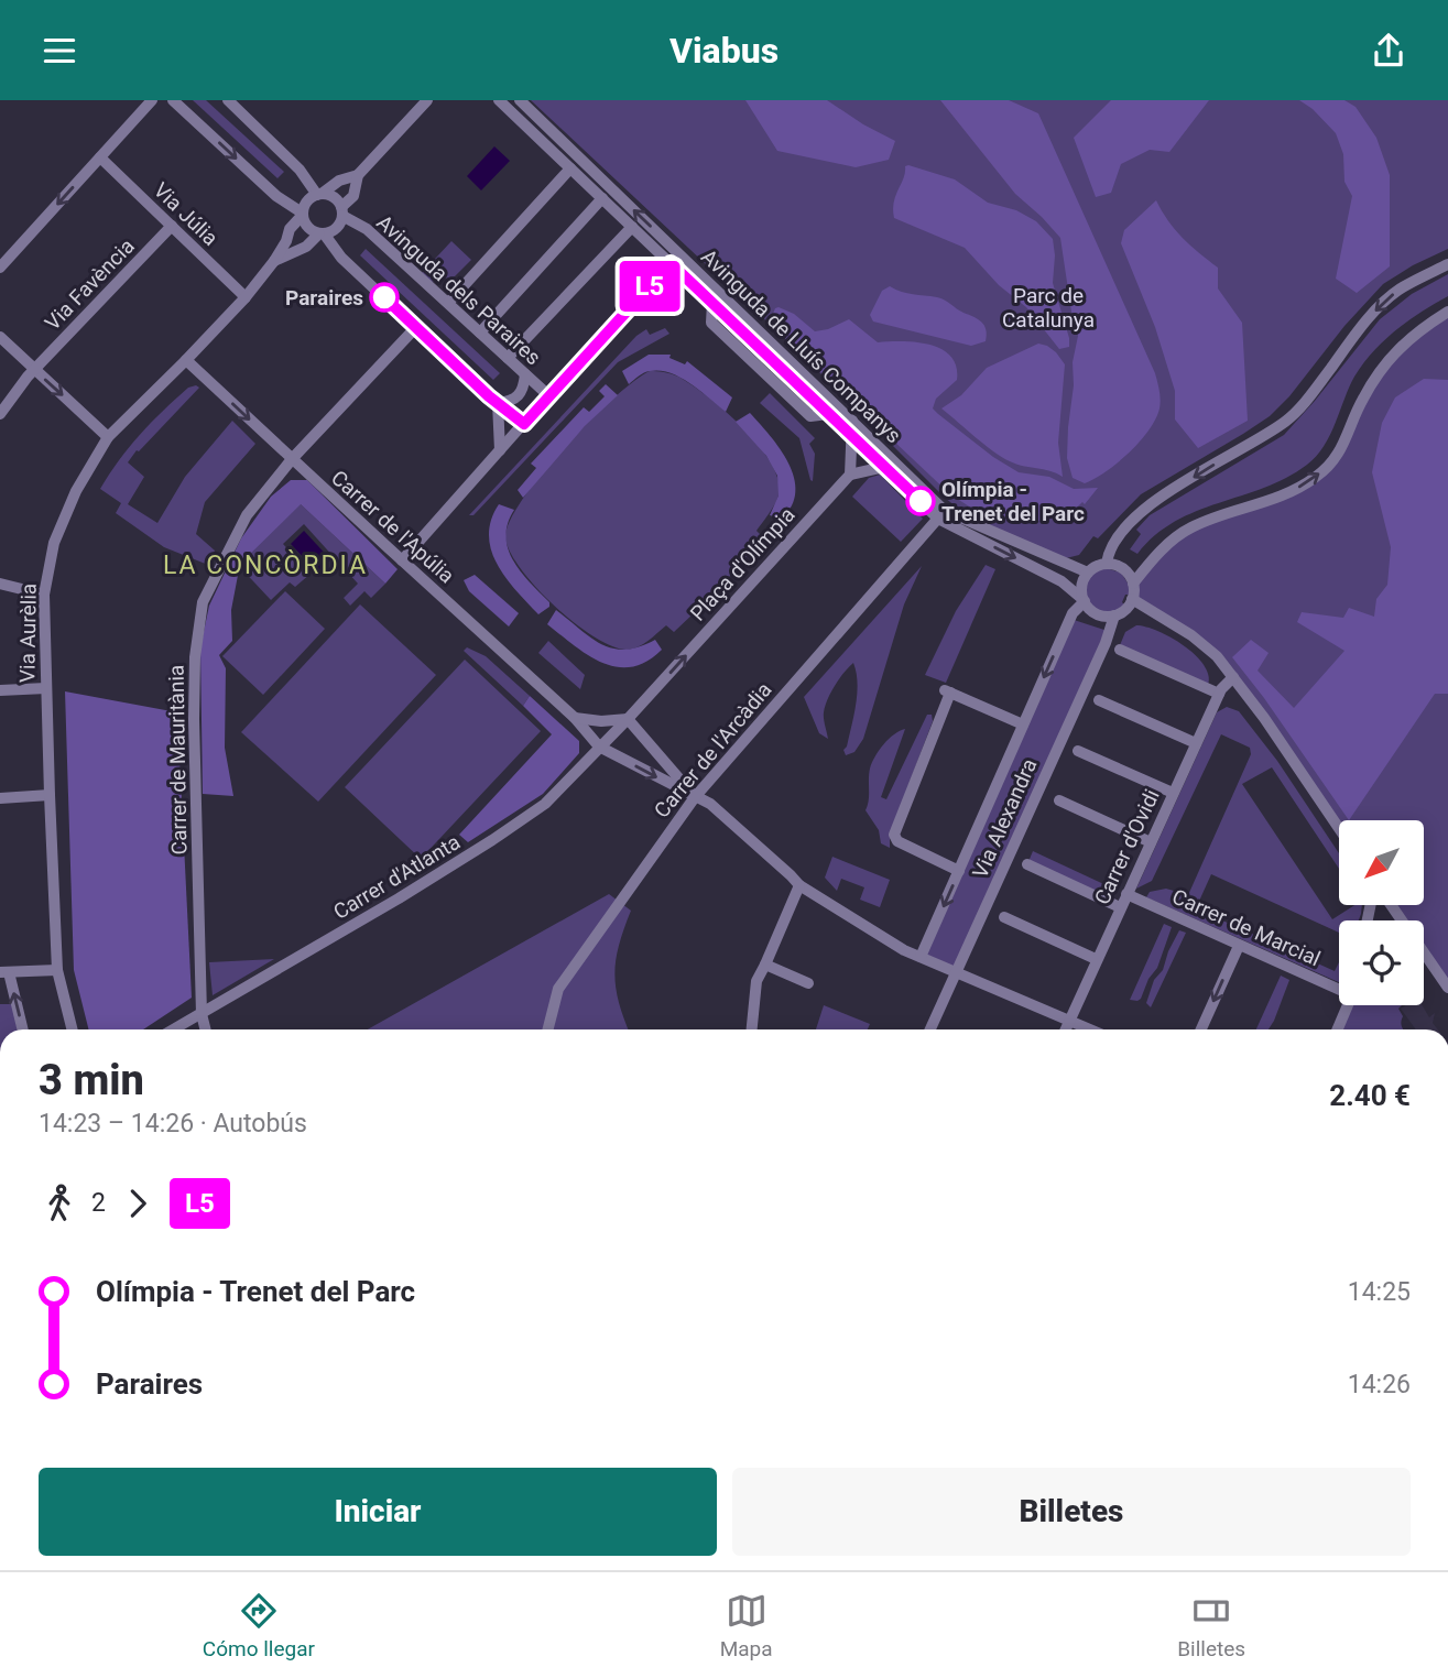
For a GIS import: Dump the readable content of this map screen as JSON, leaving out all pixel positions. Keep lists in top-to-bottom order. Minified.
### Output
{"streets":{"street":["Via Júlia","Via Favència","Avinguda dels Paraires","Avinguda de Lluís Companys","Carrer de l'Apúlia","Plaça d'Olímpia","Via Aurèlia","Carrer de l'Arcàdia","Carrer de Mauritània","Via Alexandra","Carrer d'Ovidi","Carrer d'Atlanta","Carrer de Marcial"]},"crossings":[["Via Júlia","Via Favència"],["Via Júlia","Via Aurèlia"],["Avinguda dels Paraires","Via Aurèlia"],["Avinguda de Lluís Companys","Carrer de l'Arcàdia"],["Avinguda de Lluís Companys","Via Alexandra"],["Carrer de l'Apúlia","Via Aurèlia"],["Carrer de l'Apúlia","Carrer de Mauritània"],["Carrer de l'Apúlia","Carrer d'Atlanta"],["Plaça d'Olímpia","Carrer d'Atlanta"],["Carrer de Mauritània","Carrer d'Atlanta"],["Carrer d'Ovidi","Carrer de Marcial"]],"one_way":["Plaça d'Olímpia"],"districts":["LA CONCÒRDIA"],"parks":["Parc de Catalunya"],"places":["Paraires","Olímpia - Trenet del Parc"],"lines":["bus line L5"],"north":"bottom left","page":{"header":"Viabus","on_map":"L5","heading":["3 min","14:23 – 14:26 · Autobús","2.40 €"],"legs":["2","L5"],"list":[{"name":"Olímpia - Trenet del Parc","value":"14:25"},{"name":"Paraires","value":"14:26"}],"buttons":["Iniciar","Billetes"],"tabs":["Cómo llegar","Mapa","Billetes"]}}
